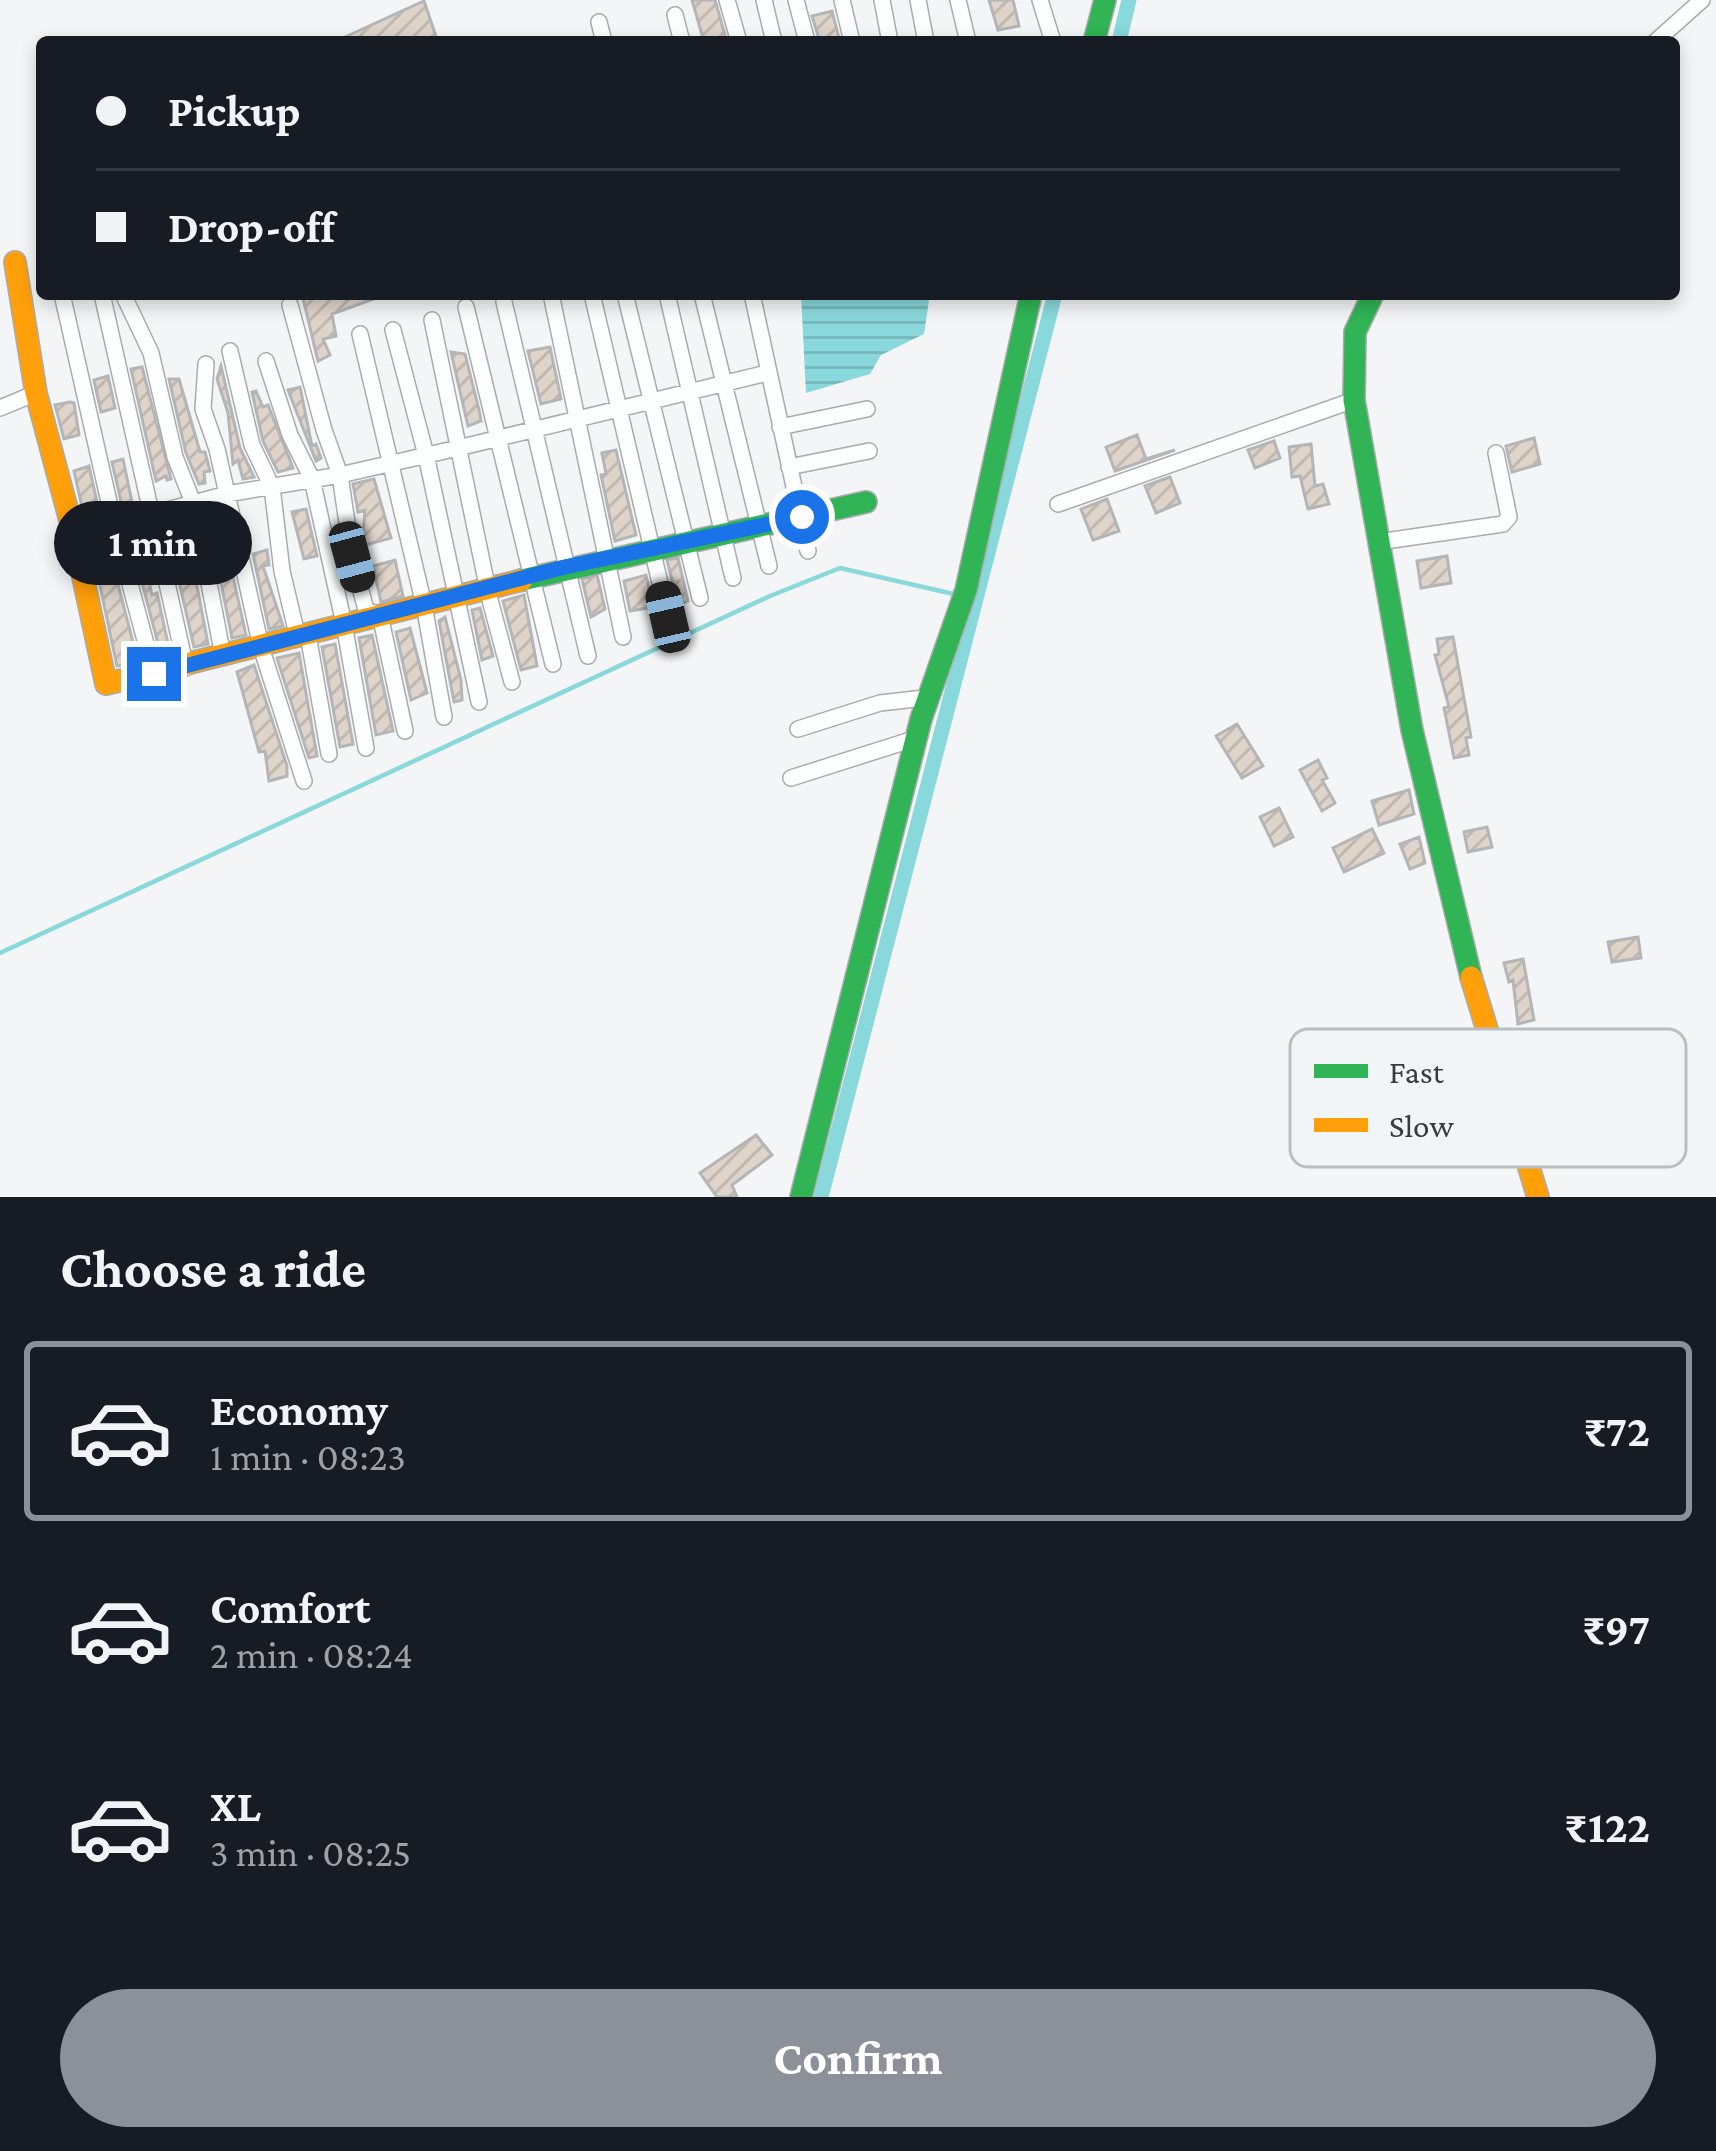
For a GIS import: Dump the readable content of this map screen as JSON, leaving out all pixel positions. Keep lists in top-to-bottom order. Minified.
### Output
{"legend":["Fast","Slow"],"page":{"banner":["Pickup","Drop-off"],"bubble":"1 min","heading":"Choose a ride","list":[{"name":"Economy","note":"1 min · 08:23","value":"₹72"},{"name":"Comfort","note":"2 min · 08:24","value":"₹97"},{"name":"XL","note":"3 min · 08:25","value":"₹122"}],"buttons":"Confirm"}}
